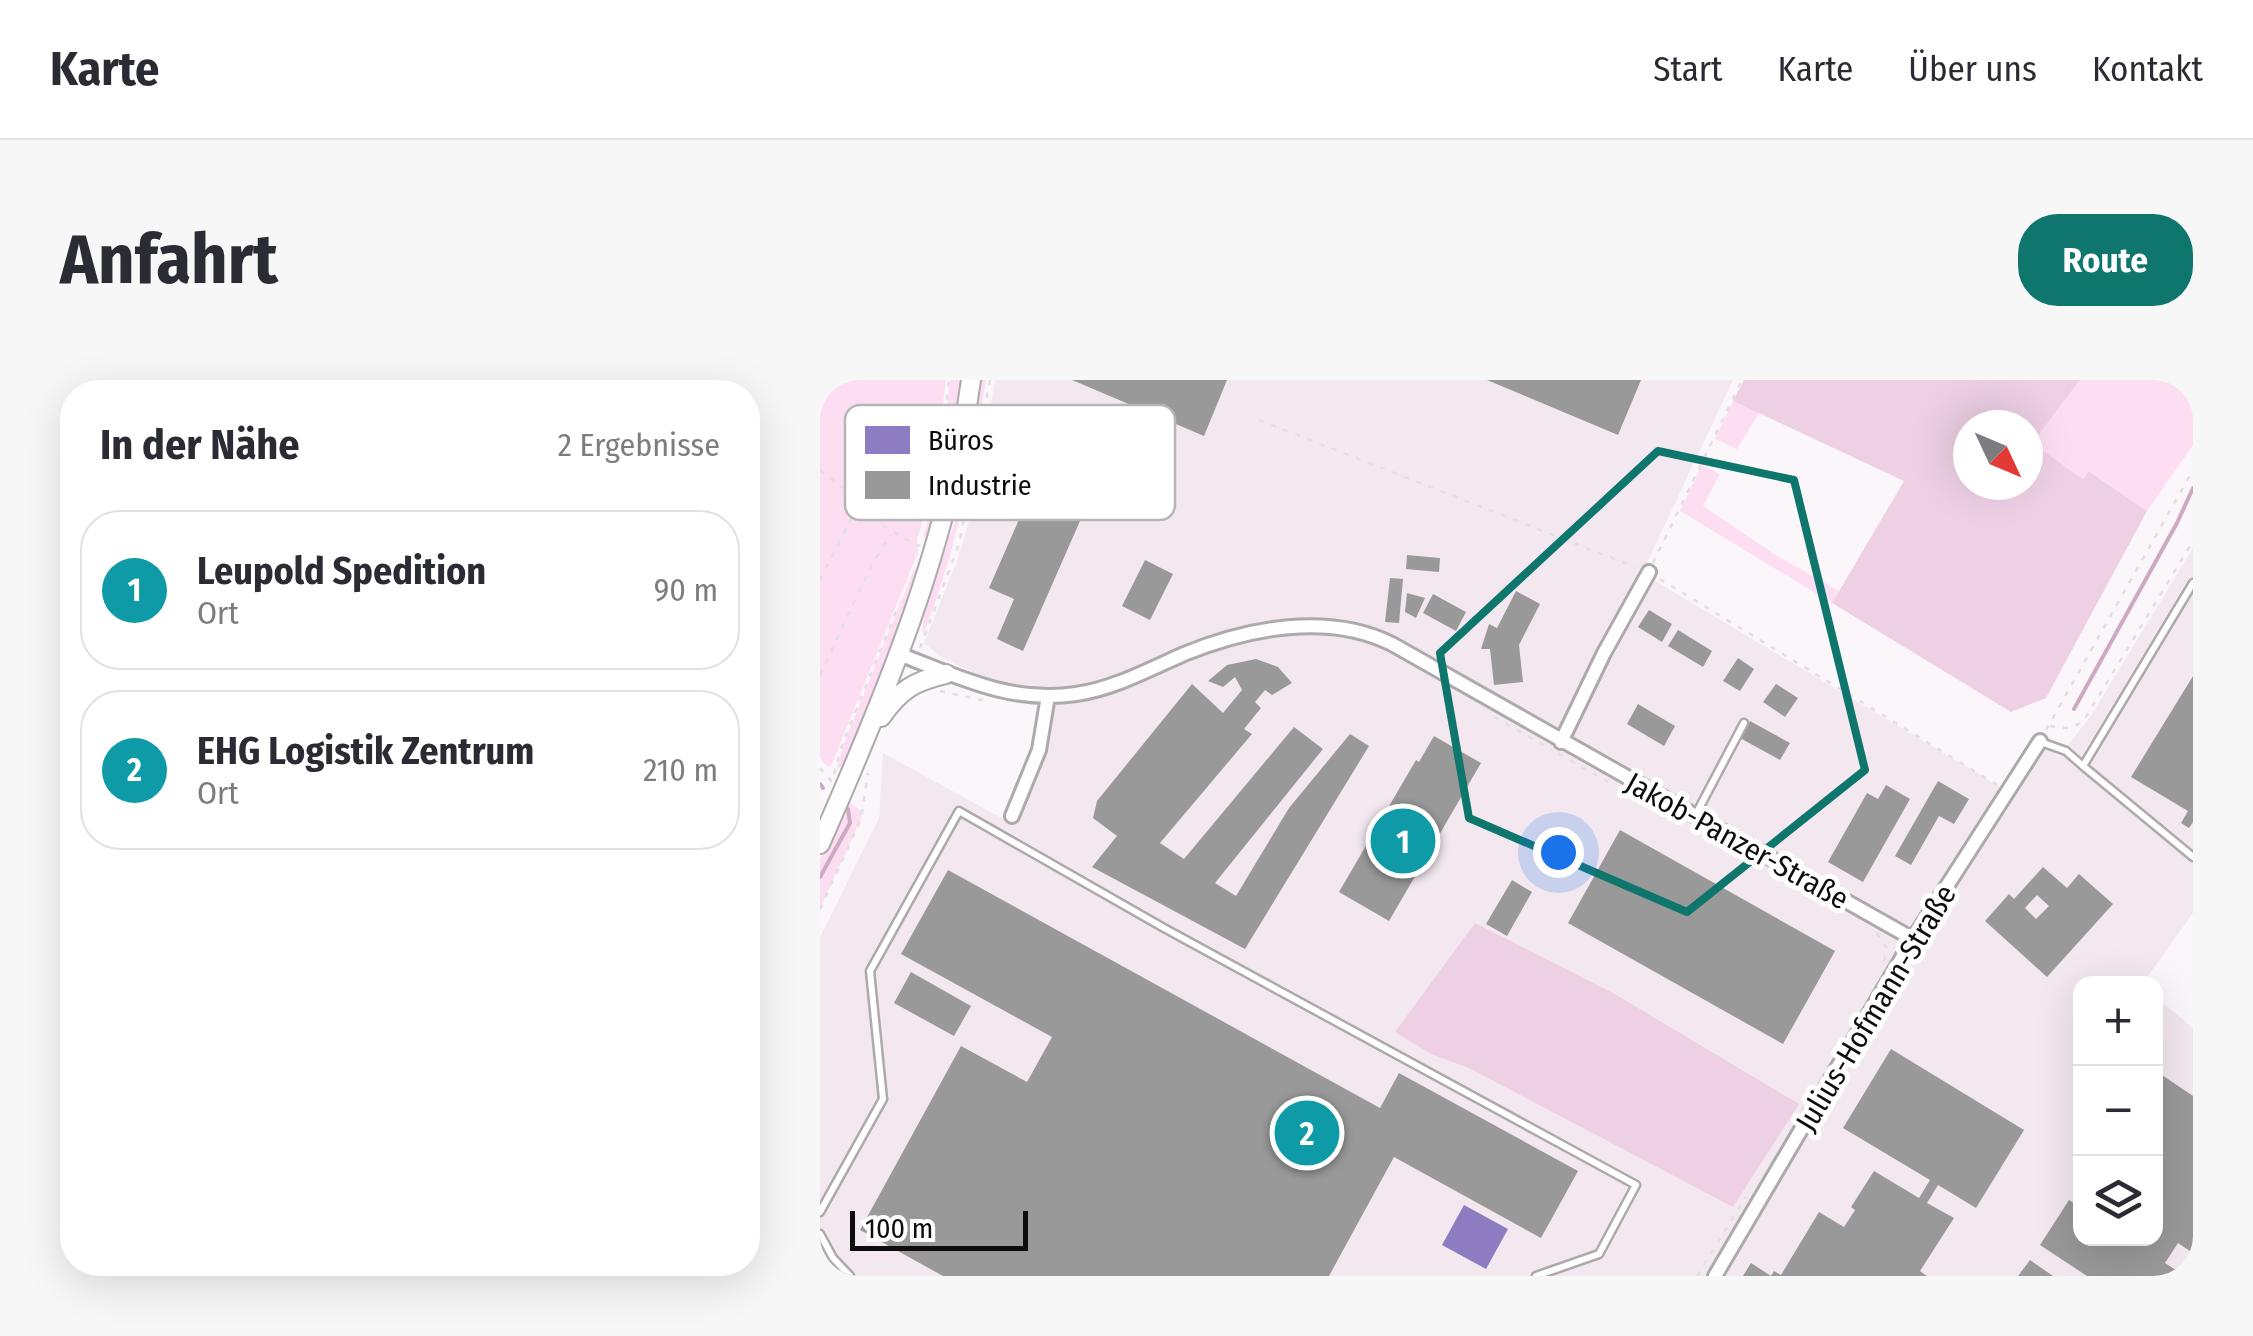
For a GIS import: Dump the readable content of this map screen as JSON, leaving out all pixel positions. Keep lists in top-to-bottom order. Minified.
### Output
{"streets":{"street":["Jakob-Panzer-Straße","Julius-Hofmann-Straße"]},"crossings":[["Jakob-Panzer-Straße","Julius-Hofmann-Straße"]],"legend":["Büros","Industrie"],"scale_bar":"100 m","north":"bottom right","page":{"header":"Karte","nav":["Start","Karte","Über uns","Kontakt"],"buttons":"Route","title":"Anfahrt","heading":["In der Nähe","2 Ergebnisse"],"list":[{"mark":"1","name":"Leupold Spedition","note":"Ort","value":"90 m"},{"mark":"2","name":"EHG Logistik Zentrum","note":"Ort","value":"210 m"}],"pins":["1","2"],"map_buttons":["+","−"],"scale":"100 m"}}
